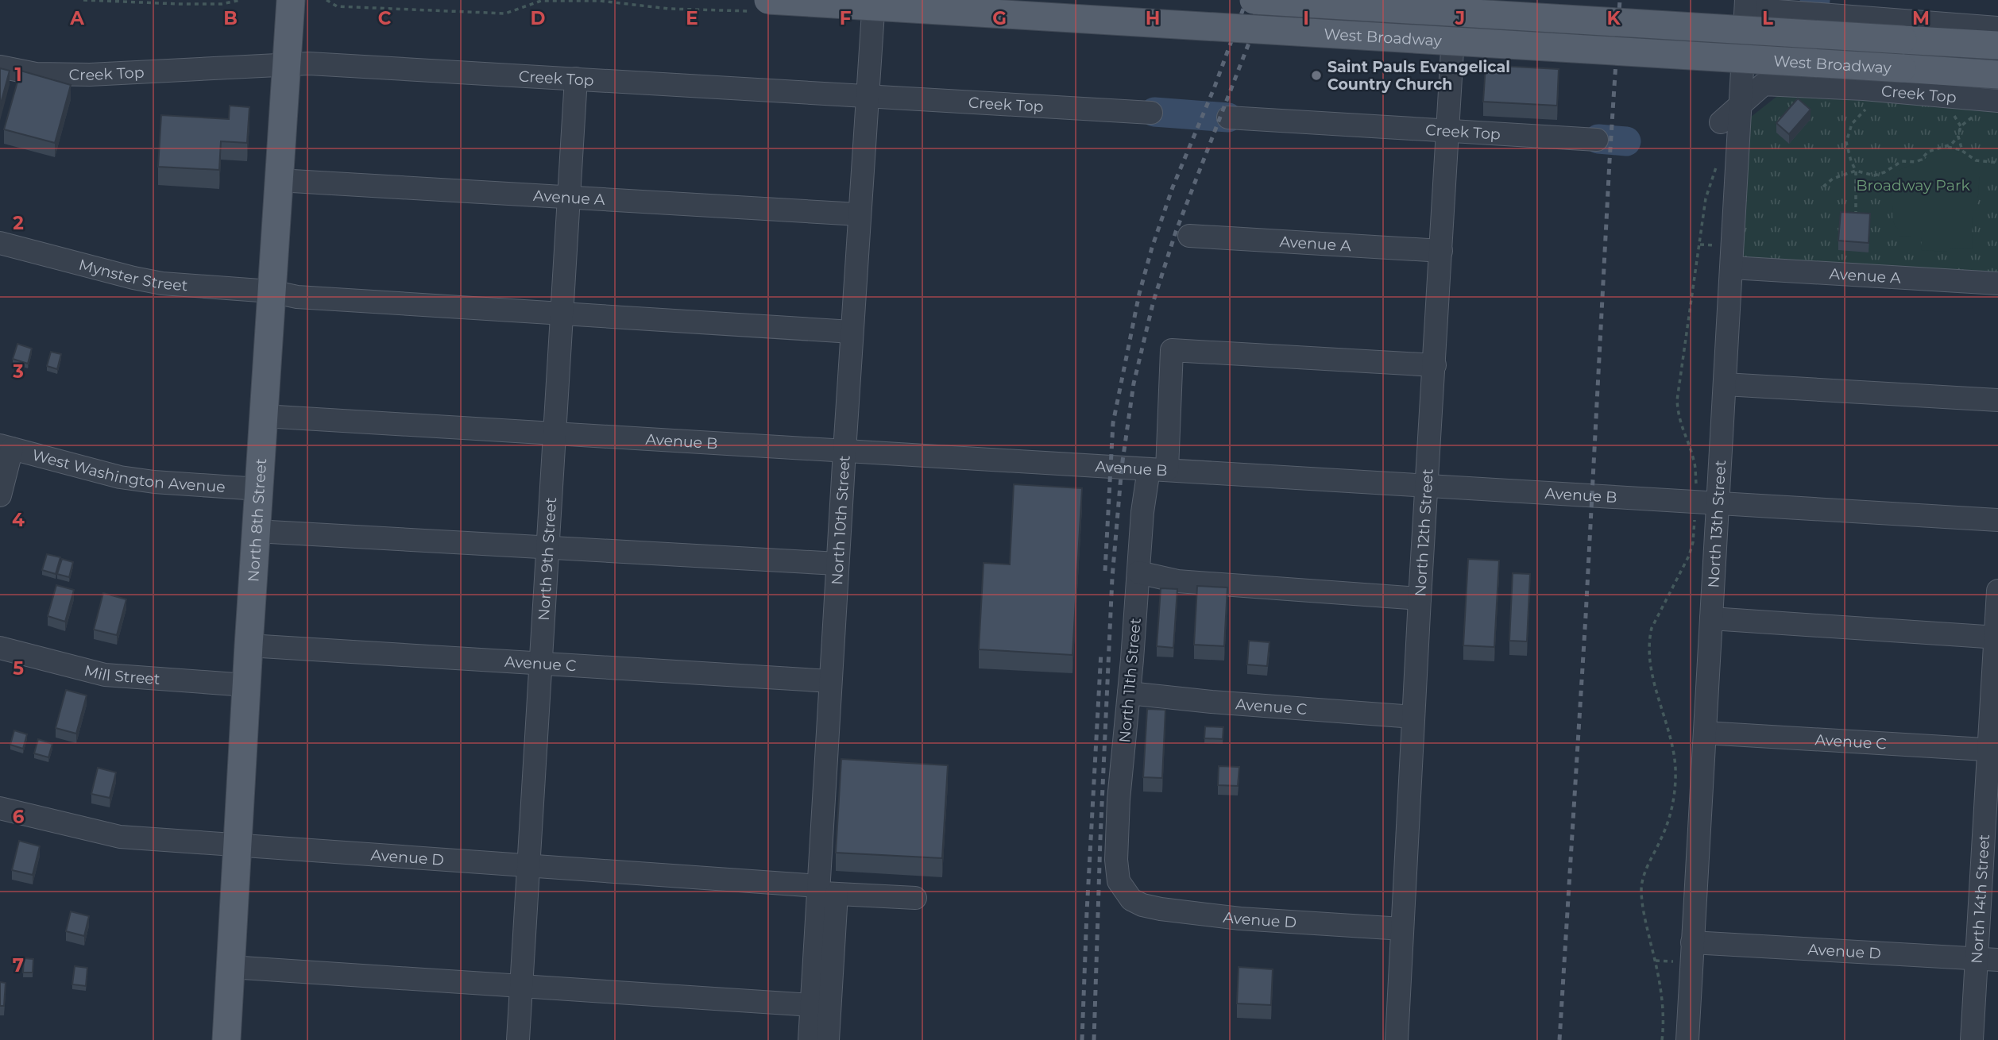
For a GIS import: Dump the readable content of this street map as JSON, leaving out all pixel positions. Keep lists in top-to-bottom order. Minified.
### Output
{"streets":{"main road":["West Broadway","North 8th Street"],"street":["Creek Top","Avenue A","Mynster Street","Avenue B","West Washington Avenue","North 10th Street","North 13th Street","North 12th Street","North 9th Street","Avenue C","Mill Street","North 11th Street","Avenue D","North 14th Street"]},"crossings":[["Creek Top","North 8th Street"],["Creek Top","North 10th Street"],["Creek Top","North 13th Street"],["Creek Top","North 12th Street"],["Creek Top","North 9th Street"],["Avenue A","North 8th Street"],["Avenue A","North 10th Street"],["Avenue A","North 13th Street"],["Avenue A","North 12th Street"],["Avenue A","North 9th Street"],["Mynster Street","North 8th Street"],["Mynster Street","North 10th Street"],["Mynster Street","North 9th Street"],["Avenue B","North 8th Street"],["Avenue B","North 10th Street"],["Avenue B","North 13th Street"],["Avenue B","North 12th Street"],["Avenue B","North 9th Street"],["Avenue B","North 11th Street"],["West Washington Avenue","North 8th Street"],["North 8th Street","Avenue C"],["North 8th Street","Mill Street"],["North 8th Street","Avenue D"],["North 10th Street","Avenue C"],["North 10th Street","Avenue D"],["North 13th Street","Avenue C"],["North 13th Street","Avenue D"],["North 12th Street","Avenue C"],["North 12th Street","North 11th Street"],["North 12th Street","Avenue D"],["North 9th Street","Avenue C"],["North 9th Street","Avenue D"],["Avenue C","North 11th Street"],["Avenue C","North 14th Street"],["North 11th Street","Avenue D"],["Avenue D","North 14th Street"]],"parks":["Broadway Park"],"places":["Saint Pauls Evangelical Country Church"],"grid":{"columns":["A","B","C","D","E","F","G","H","I","J","K","L","M"],"rows":["1","2","3","4","5","6","7"]}}
